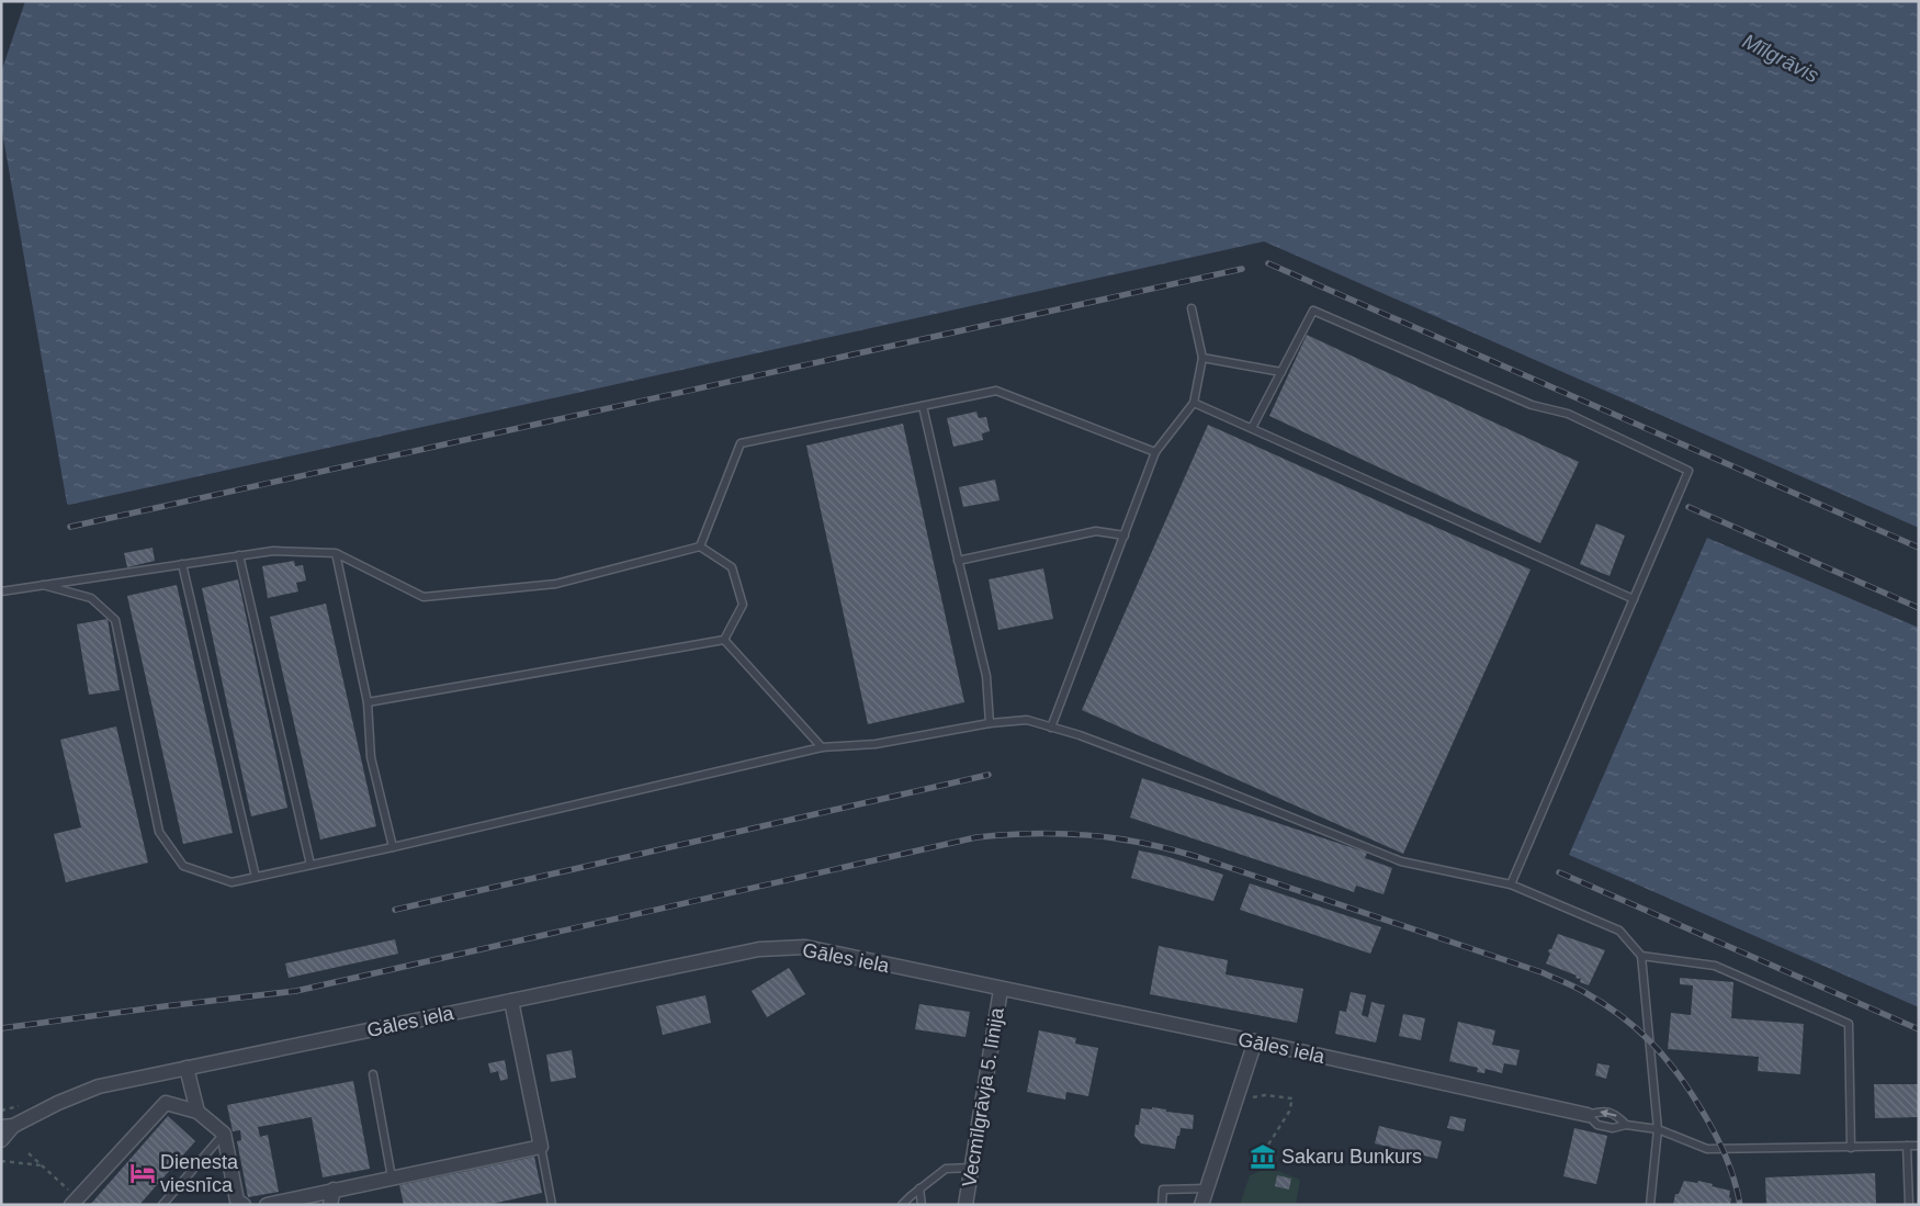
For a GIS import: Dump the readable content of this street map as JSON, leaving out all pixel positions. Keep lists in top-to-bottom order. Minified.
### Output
{"streets":{"street":["Gāles iela","Vecmīlgrāvja 5. līnija"]},"crossings":[["Gāles iela","Vecmīlgrāvja 5. līnija"]],"water":["Mīlgrāvis"],"places":{"museum":["Sakaru Bunkurs"],"hotel":["Dienesta viesnīca"]}}
